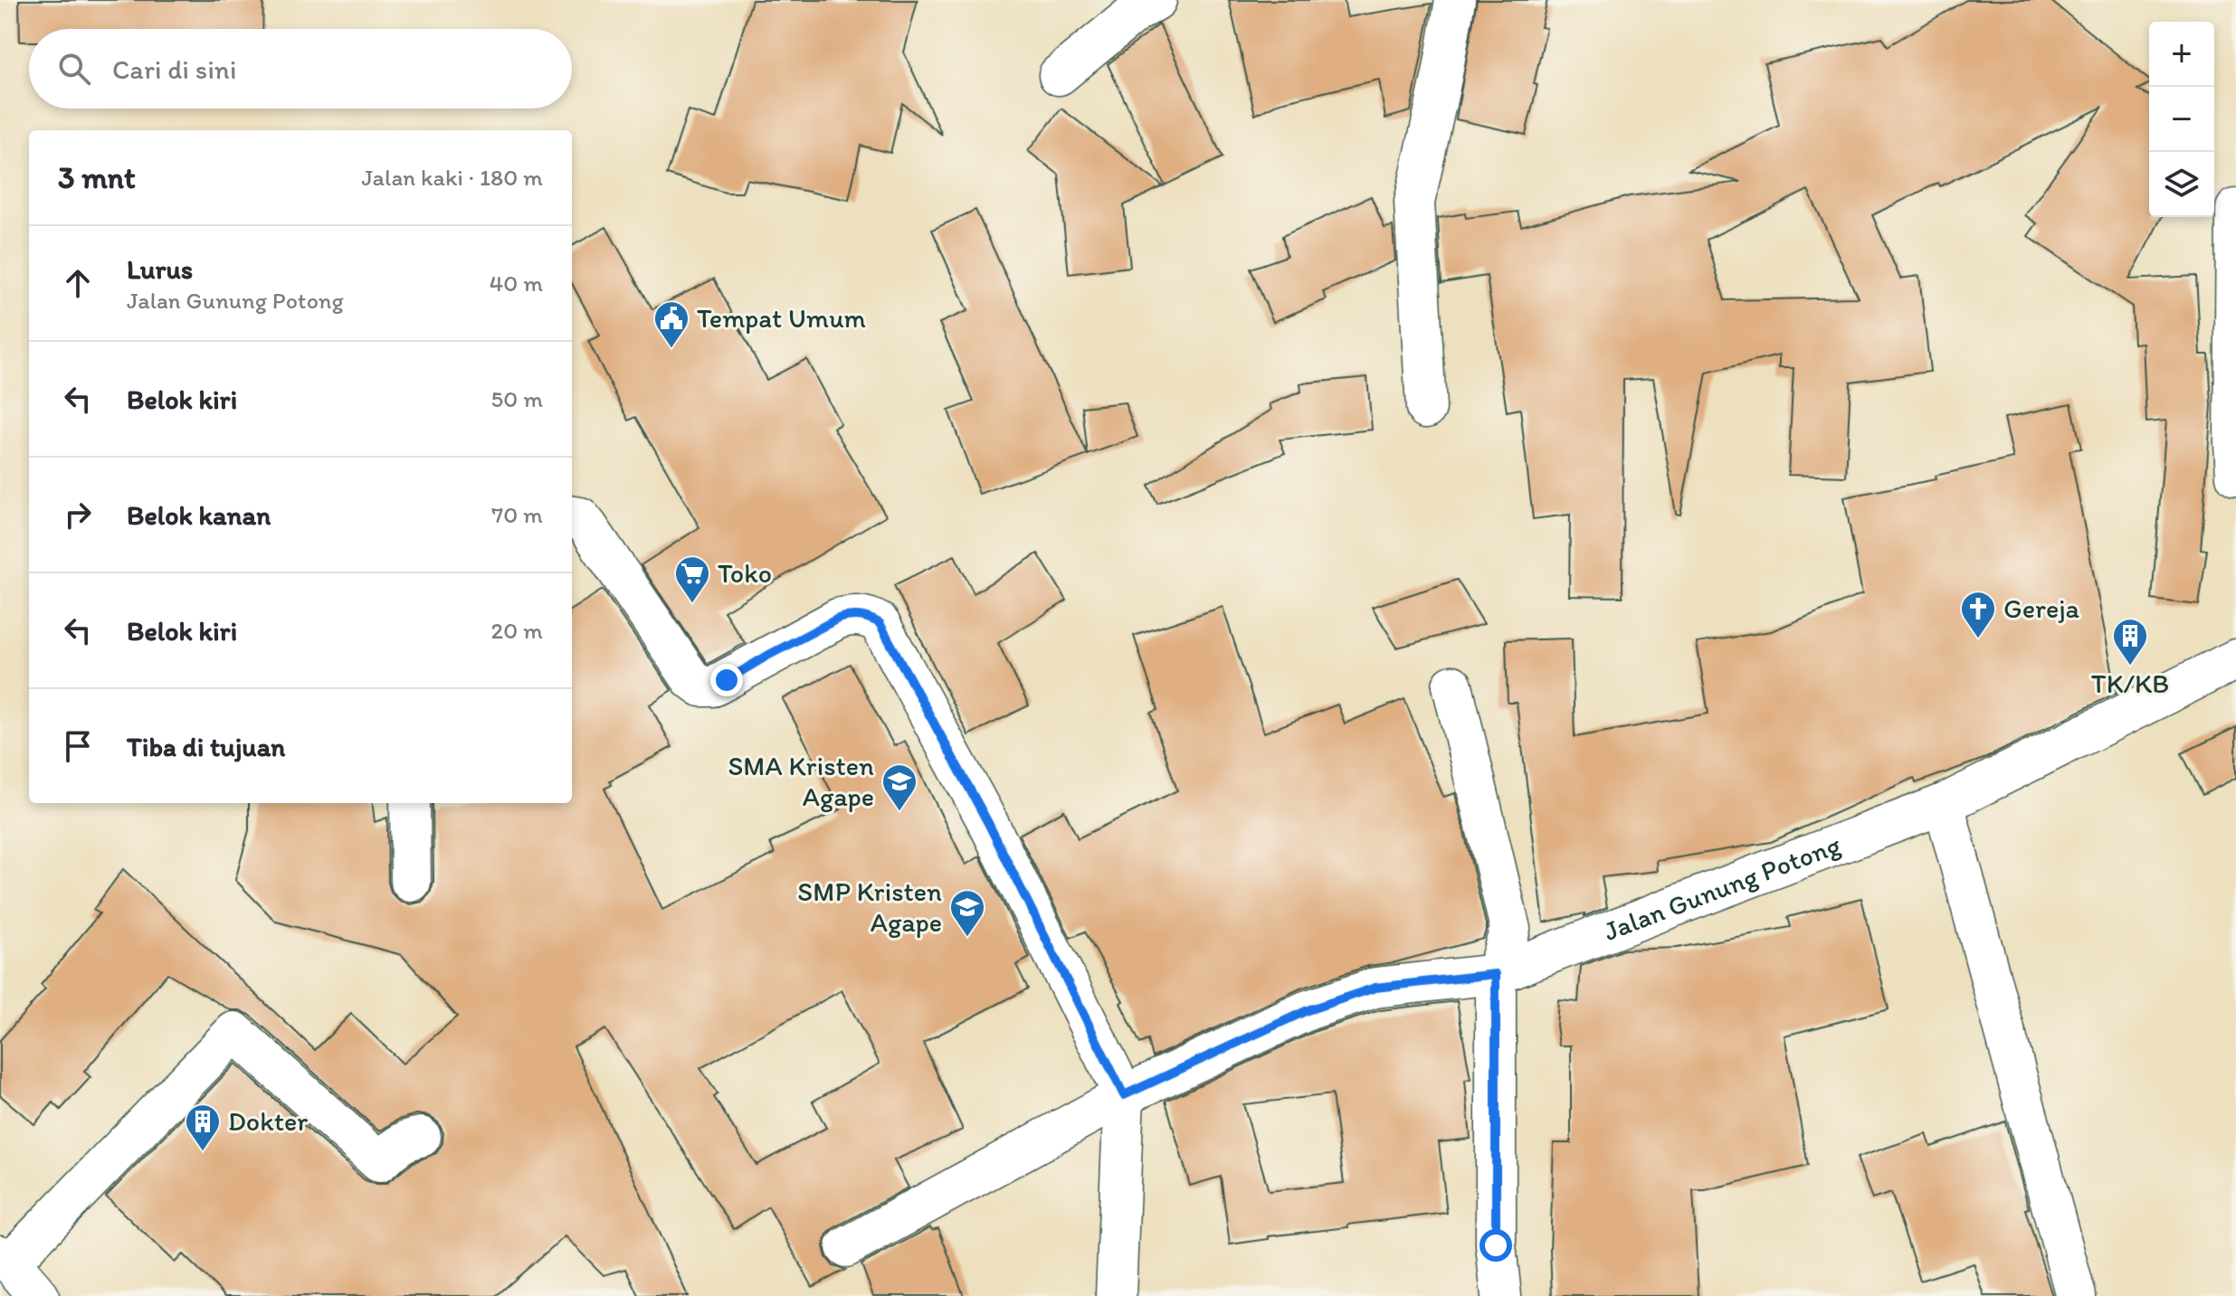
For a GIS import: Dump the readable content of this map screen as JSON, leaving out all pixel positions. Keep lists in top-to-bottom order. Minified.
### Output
{"streets":{"main road":["Jalan Gunung Potong"]},"places":{"public building":["Tempat Umum"],"supermarket":["Toko"],"church":["Gereja"],"building":["TK/KB","Dokter"],"school or university":["SMA Kristen Agape","SMP Kristen Agape"]},"page":{"map_buttons":["+","−"],"search":"Cari di sini","heading":["3 mnt","Jalan kaki · 180 m"],"list":[["Lurus","Jalan Gunung Potong","40 m"],["Belok kiri","50 m"],["Belok kanan","70 m"],["Belok kiri","20 m"],"Tiba di tujuan"]}}
